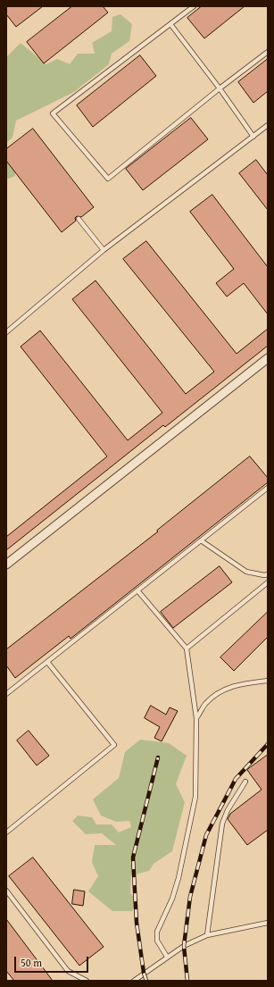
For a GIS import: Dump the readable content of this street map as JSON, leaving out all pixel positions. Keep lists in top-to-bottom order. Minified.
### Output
{"scale_bar":"50 m"}
